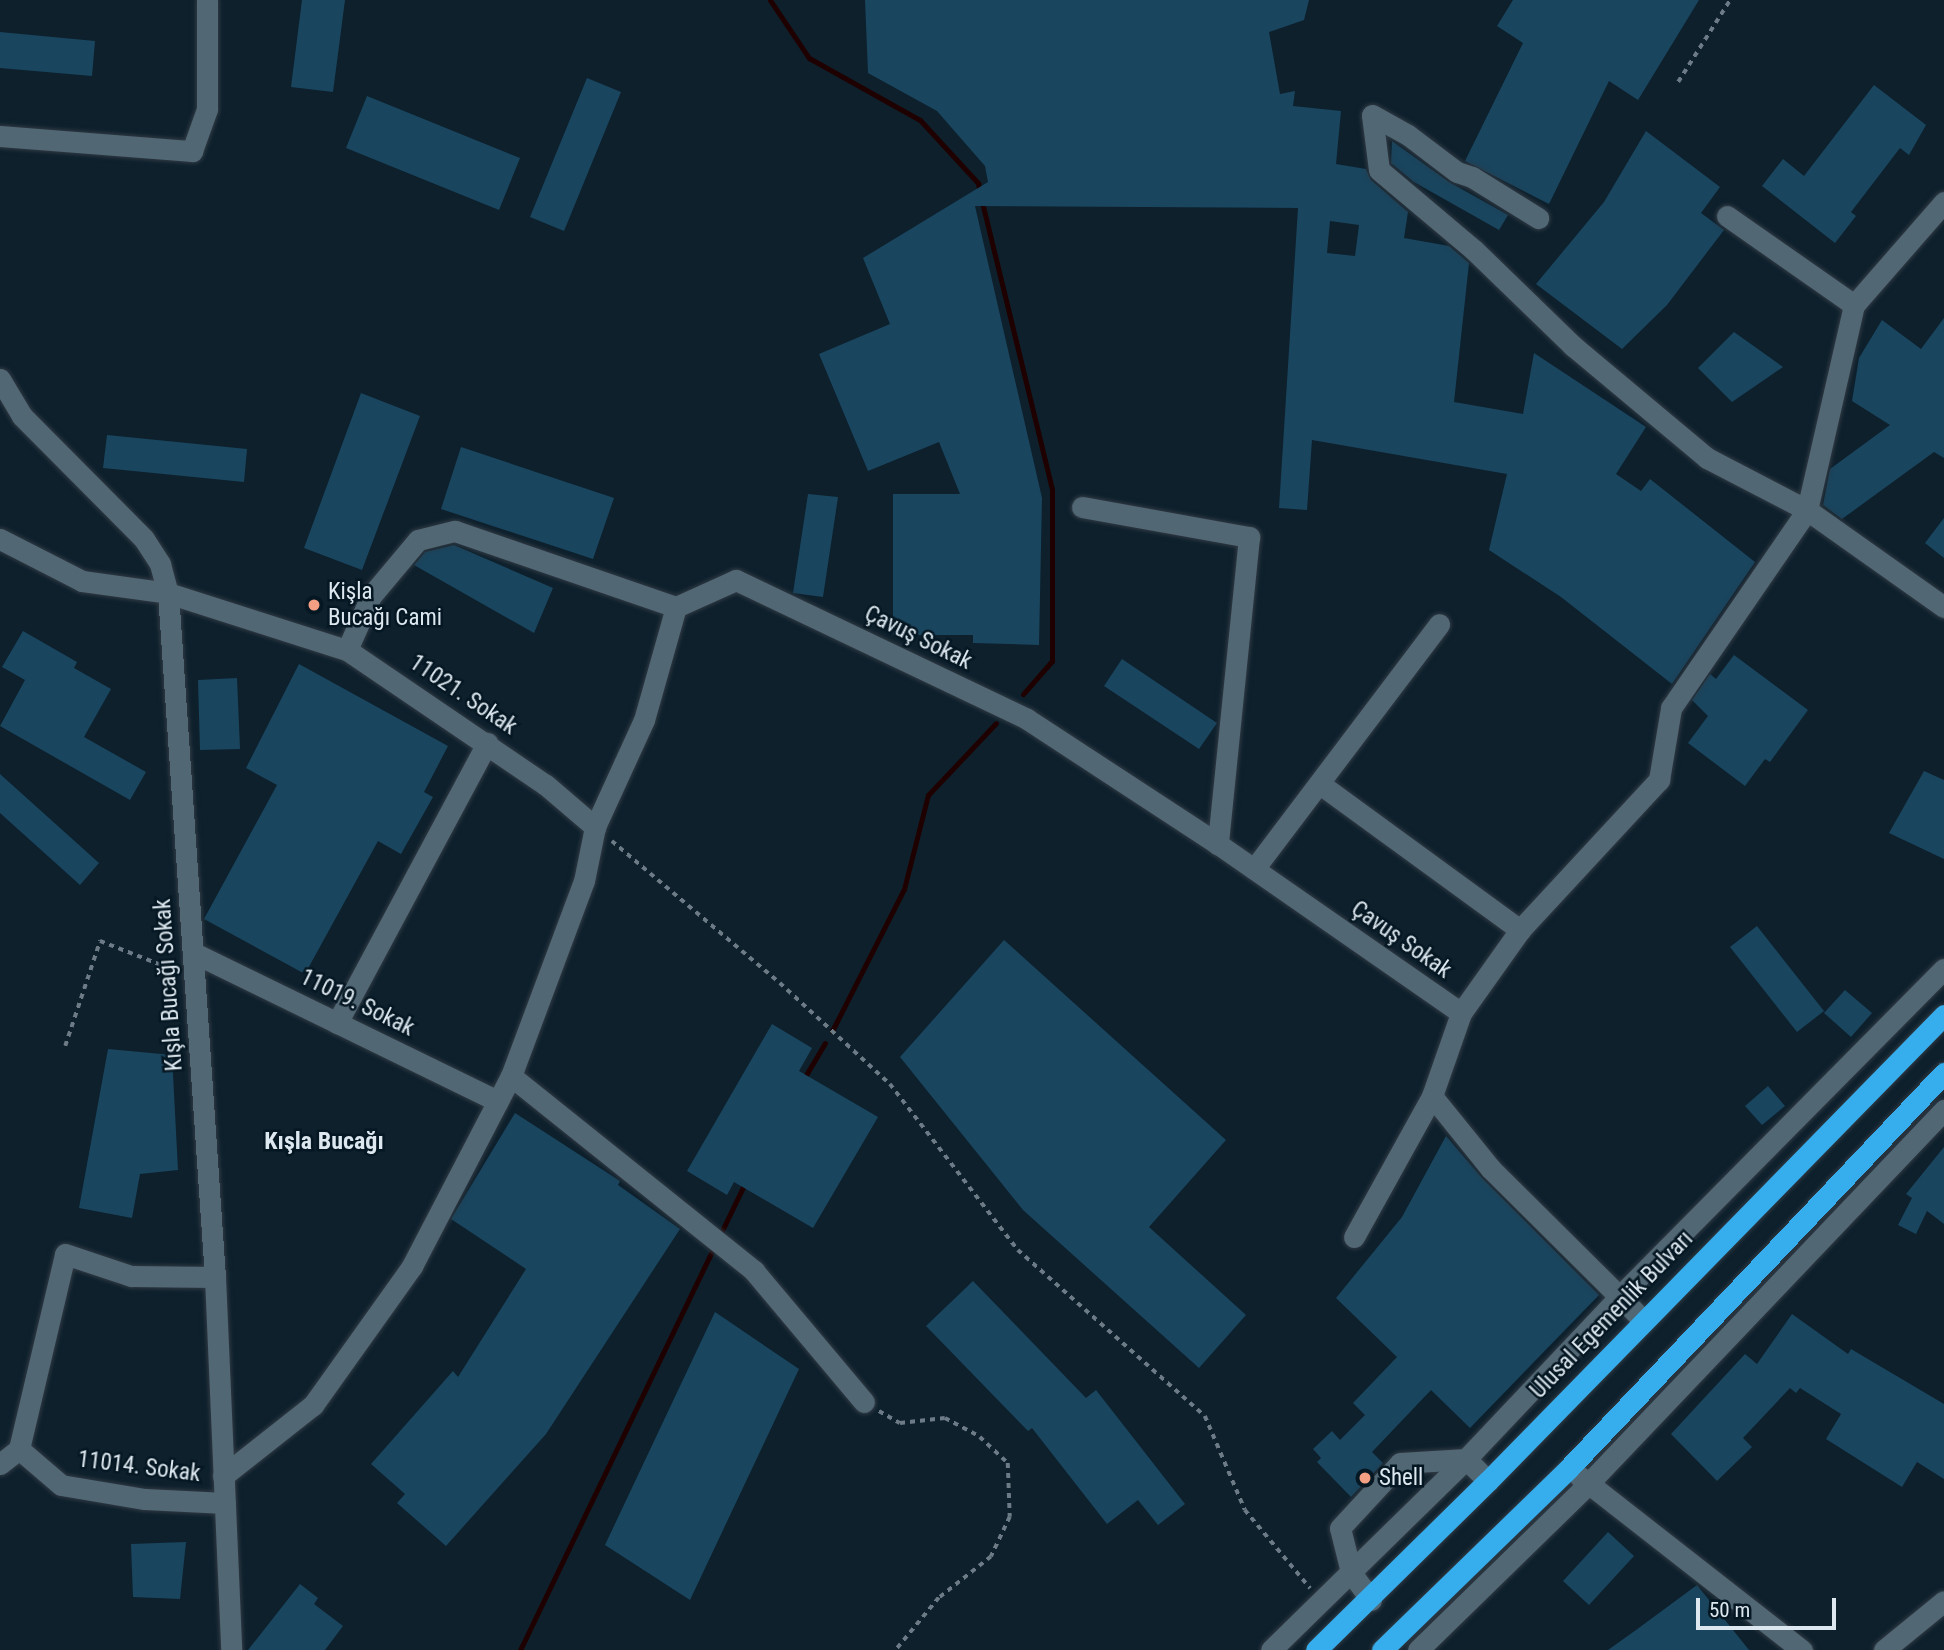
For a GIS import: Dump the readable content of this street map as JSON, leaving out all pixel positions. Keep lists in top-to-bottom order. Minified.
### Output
{"streets":{"highway":["Ulusal Egemenlik Bulvarı"],"street":["Çavuş Sokak","11021. Sokak","Kışla Bucağı Sokak","11019. Sokak","11014. Sokak"]},"crossings":[["11021. Sokak","Kışla Bucağı Sokak"],["Kışla Bucağı Sokak","11019. Sokak"],["Kışla Bucağı Sokak","11014. Sokak"]],"districts":["Kışla Bucağı"],"places":["Kişla Bucağı Cami","Shell"],"scale_bar":"50 m"}
